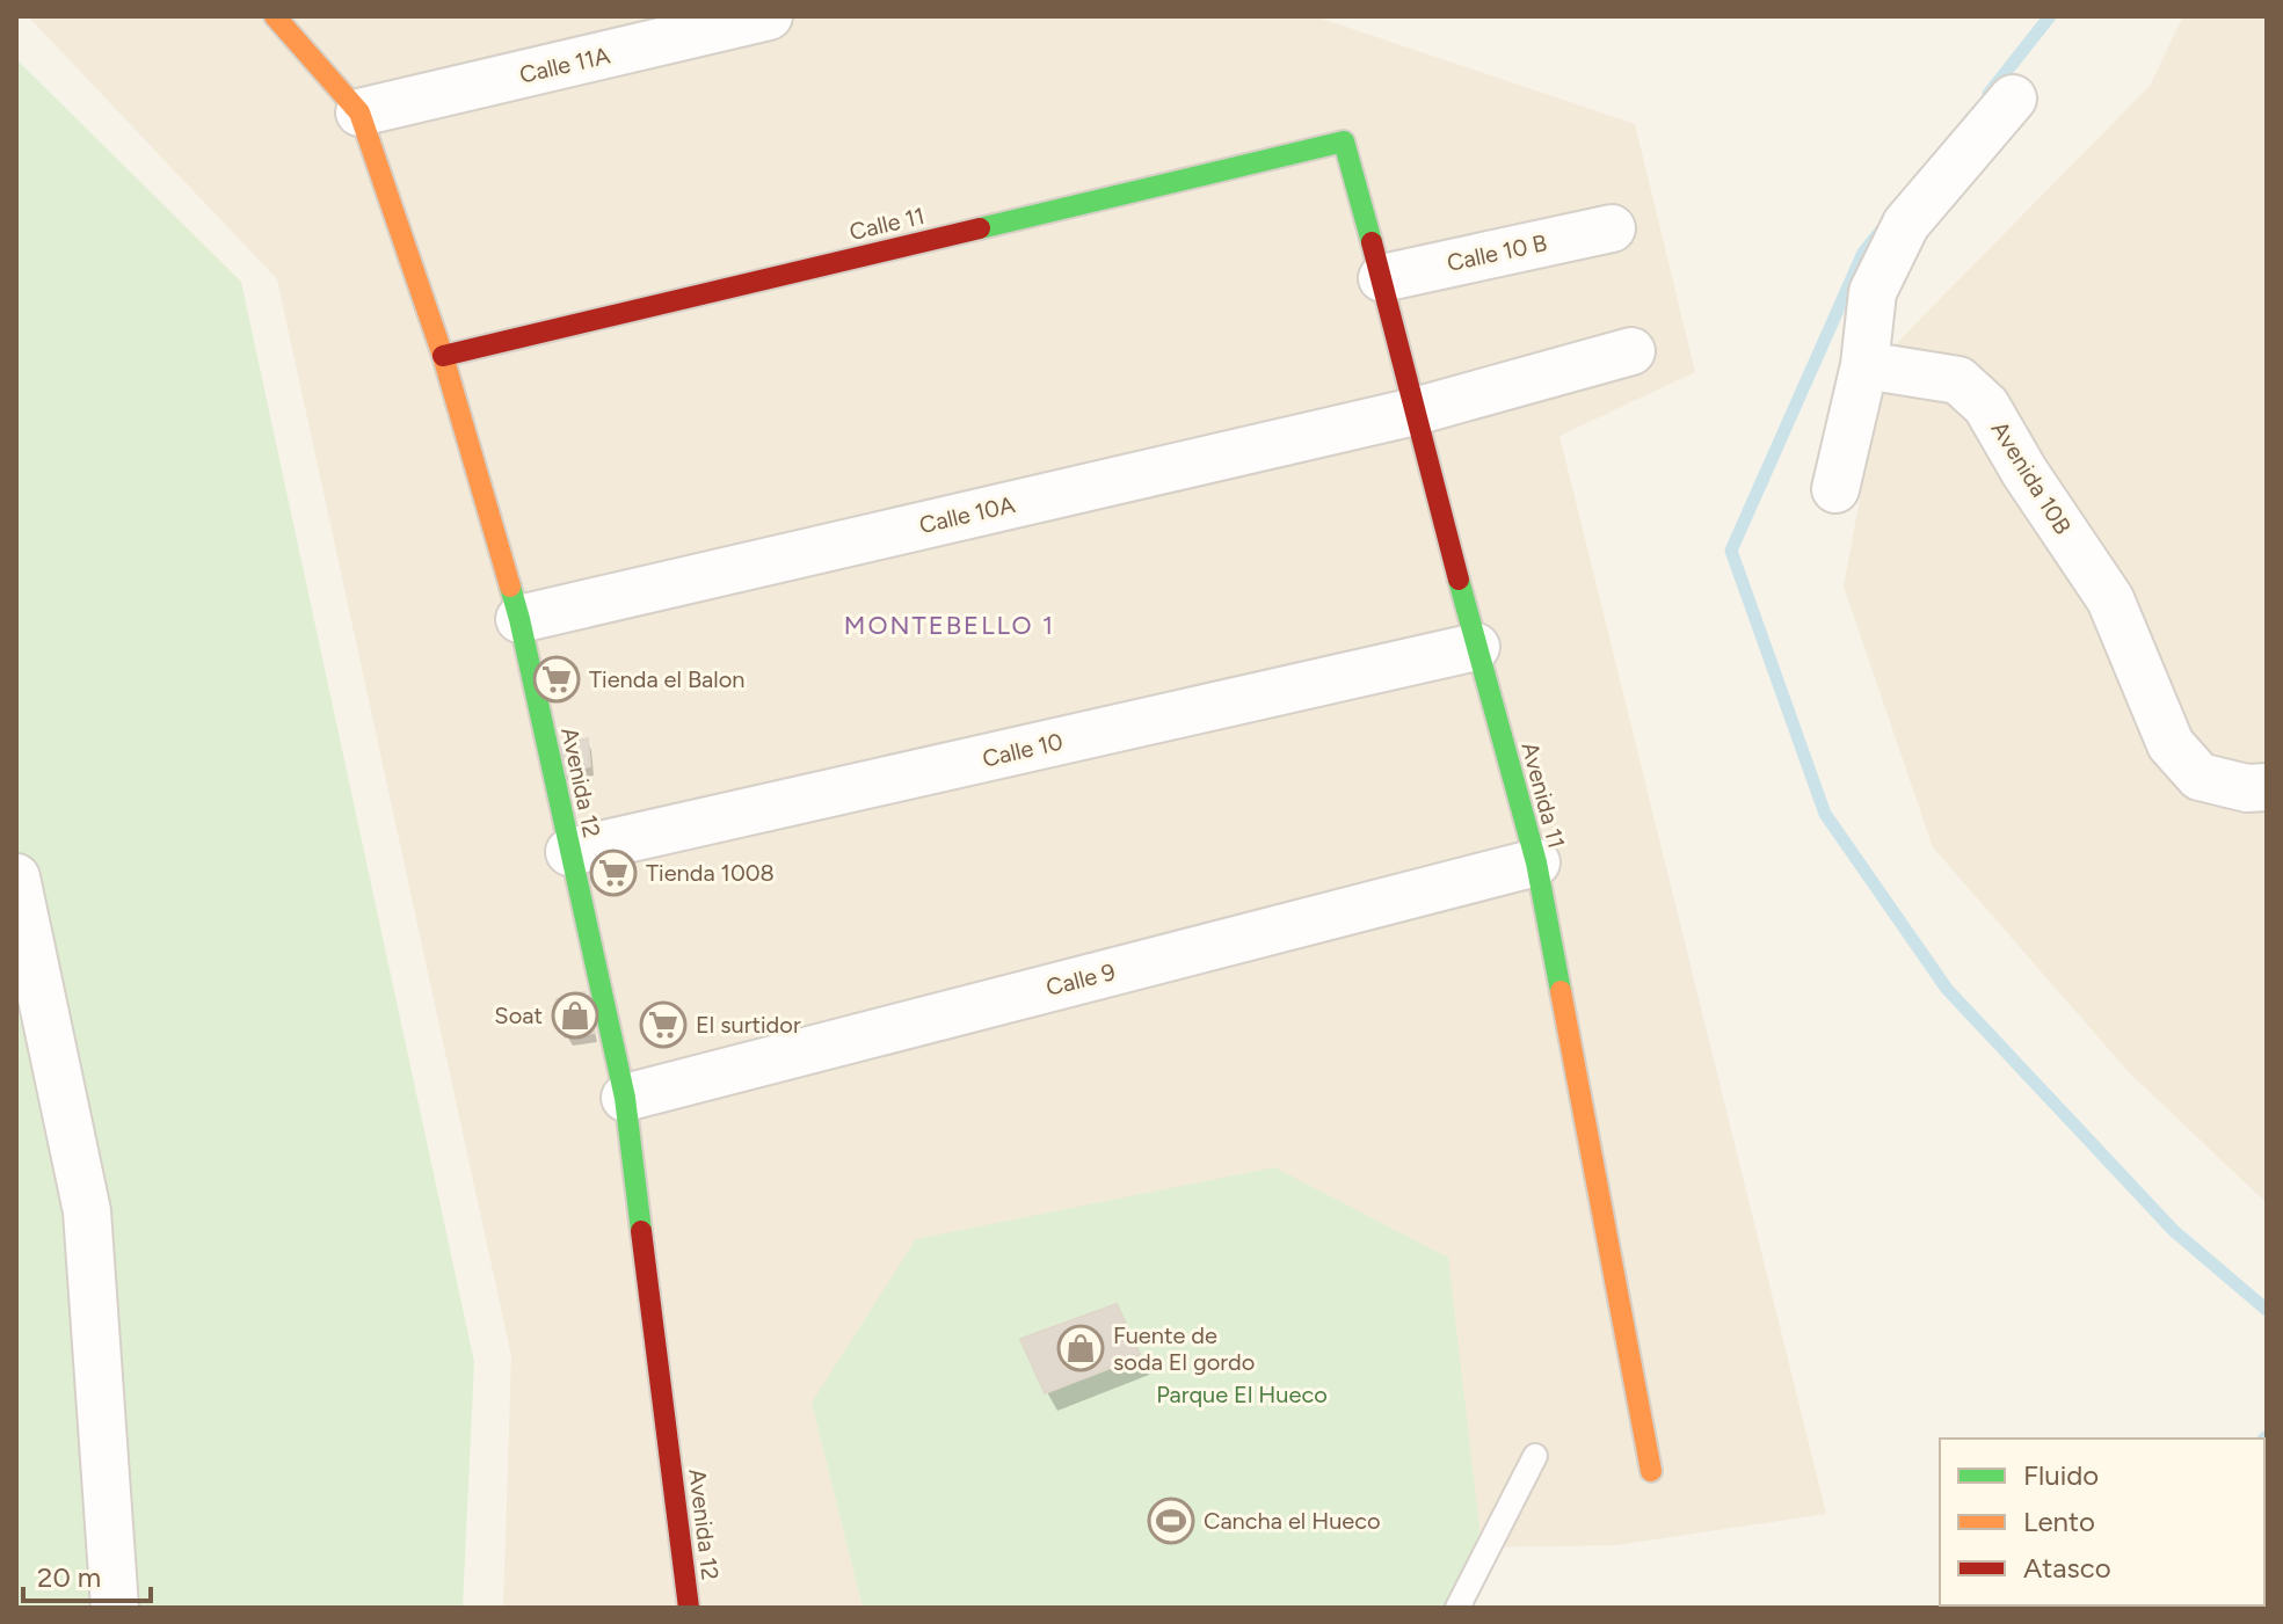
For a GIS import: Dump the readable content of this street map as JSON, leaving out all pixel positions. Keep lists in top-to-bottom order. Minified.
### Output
{"streets":{"street":["Calle 11A","Calle 11","Calle 10 B","Avenida 10B","Calle 10A","Calle 10","Avenida 12","Avenida 11","Calle 9"]},"crossings":[["Calle 11A","Avenida 12"],["Calle 11","Avenida 12"],["Calle 11","Avenida 11"],["Calle 10 B","Avenida 11"],["Calle 10A","Avenida 12"],["Calle 10A","Avenida 11"],["Calle 10","Avenida 12"],["Calle 10","Avenida 11"],["Avenida 12","Calle 9"],["Avenida 11","Calle 9"]],"districts":["MONTEBELLO 1"],"parks":["Parque El Hueco"],"places":{"supermarket":["Tienda el Balon","Tienda 1008","El surtidor"],"shop":["Soat","Fuente de soda El gordo"],"sports":["Cancha el Hueco"]},"legend":["Fluido","Lento","Atasco"],"scale_bar":"20 m"}
